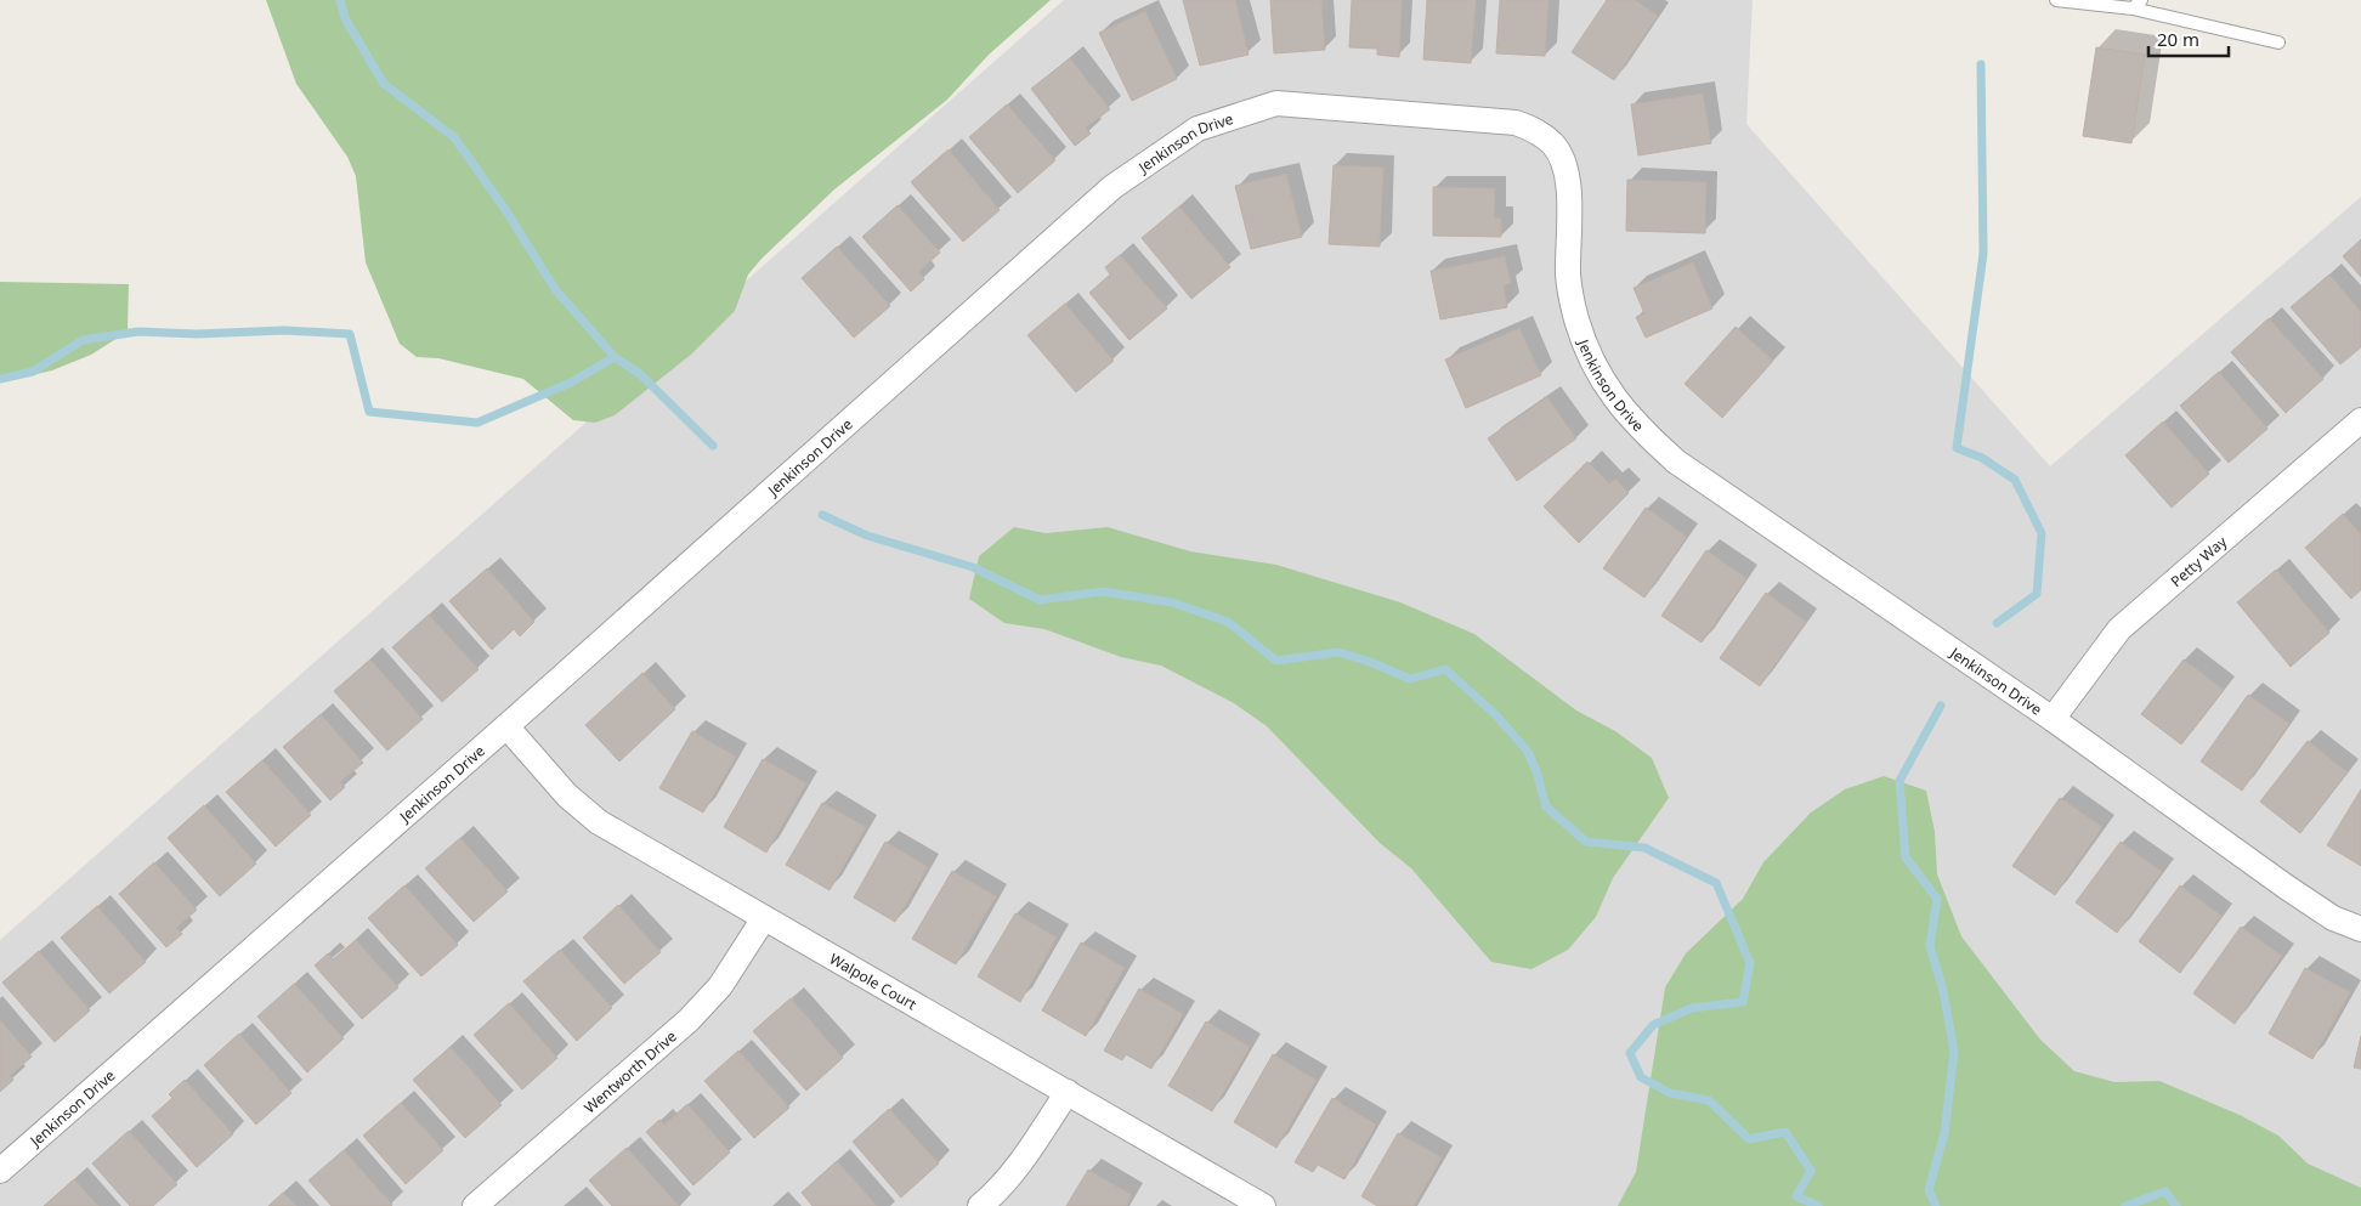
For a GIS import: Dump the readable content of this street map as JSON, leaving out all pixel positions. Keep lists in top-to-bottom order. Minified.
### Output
{"streets":{"street":["Jenkinson Drive","Petty Way","Walpole Court","Wentworth Drive"]},"crossings":[["Jenkinson Drive","Petty Way"],["Jenkinson Drive","Walpole Court"],["Walpole Court","Wentworth Drive"]],"scale_bar":"20 m"}
